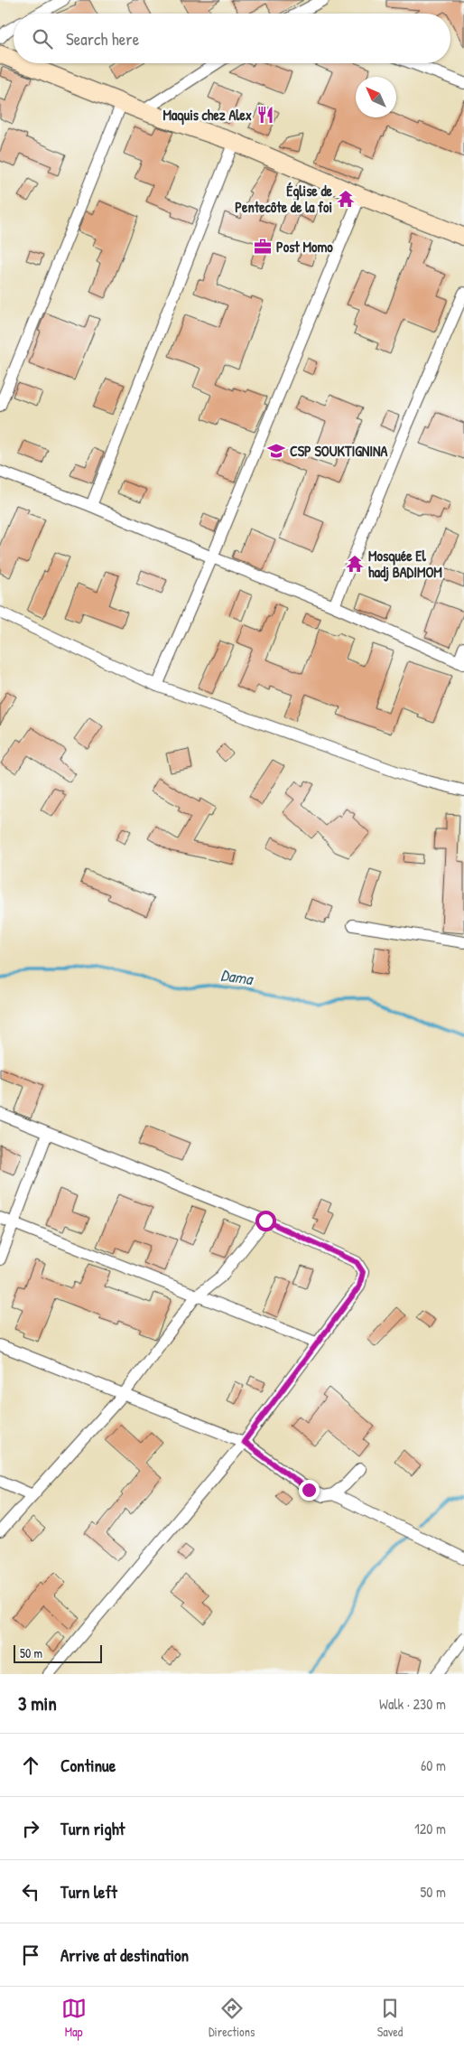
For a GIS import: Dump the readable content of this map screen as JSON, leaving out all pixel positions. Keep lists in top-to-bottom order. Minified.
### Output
{"water":["Dama"],"places":{"restaurant":["Maquis chez Alex"],"temple":["Église de Pentecôte de la foi","Mosquée El hadj BADIMOM"],"office":["Post Momo"],"school or university":["CSP SOUKTIGNINA"]},"scale_bar":"50 m","north":"top left","page":{"search":"Search here","scale":"50 m","heading":["3 min","Walk · 230 m"],"list":[["Continue","60 m"],["Turn right","120 m"],["Turn left","50 m"],"Arrive at destination"],"nav":["Map","Directions","Saved"]}}
